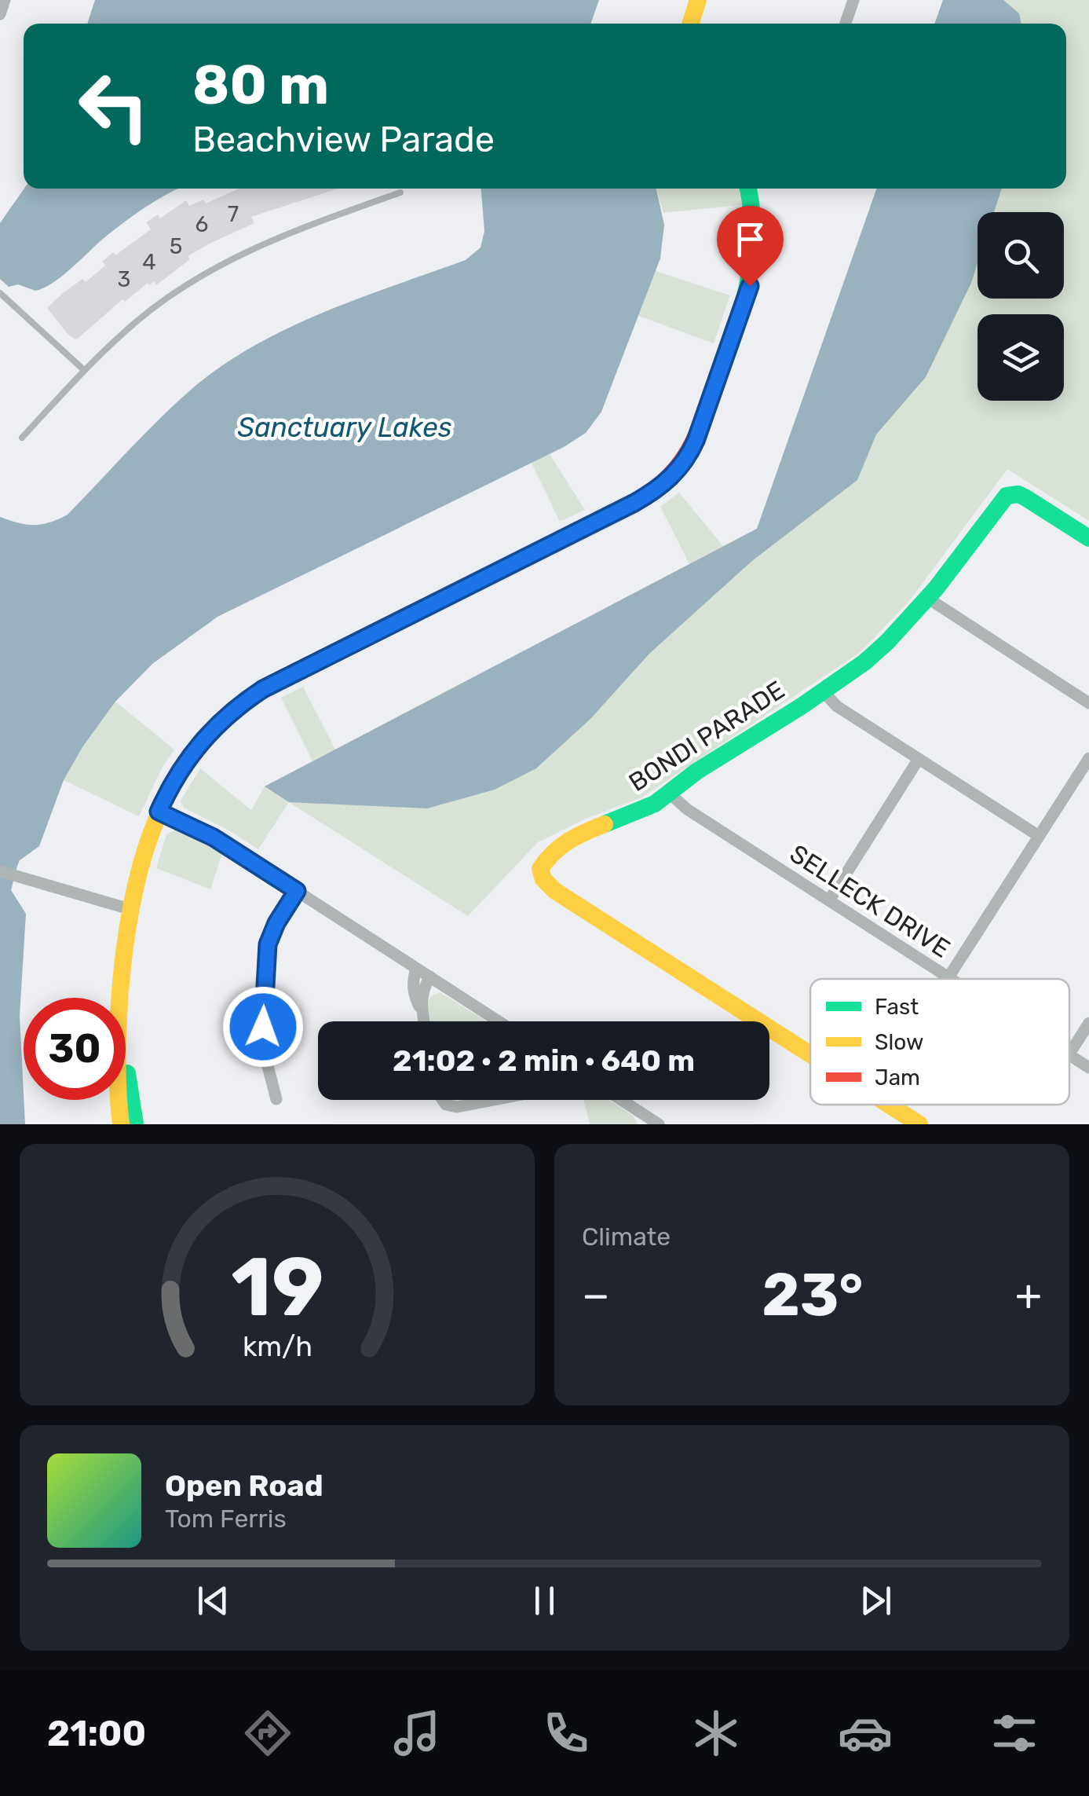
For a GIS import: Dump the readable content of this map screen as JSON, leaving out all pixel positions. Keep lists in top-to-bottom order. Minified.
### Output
{"streets":{"street":["BONDI PARADE","SELLECK DRIVE"]},"crossings":[["BONDI PARADE","SELLECK DRIVE"]],"water":["Sanctuary Lakes"],"house_numbers":["7","6","5","4","3"],"legend":["Fast","Slow","Jam"],"page":{"turn":["80 m","Beachview Parade"],"limit":"30","trip":"21:02 · 2 min · 640 m","tile":"Climate","heat":["−","23°","+"],"song":["Open Road","Tom Ferris"],"tabs":"21:00","gauge":["19","km/h"]}}
